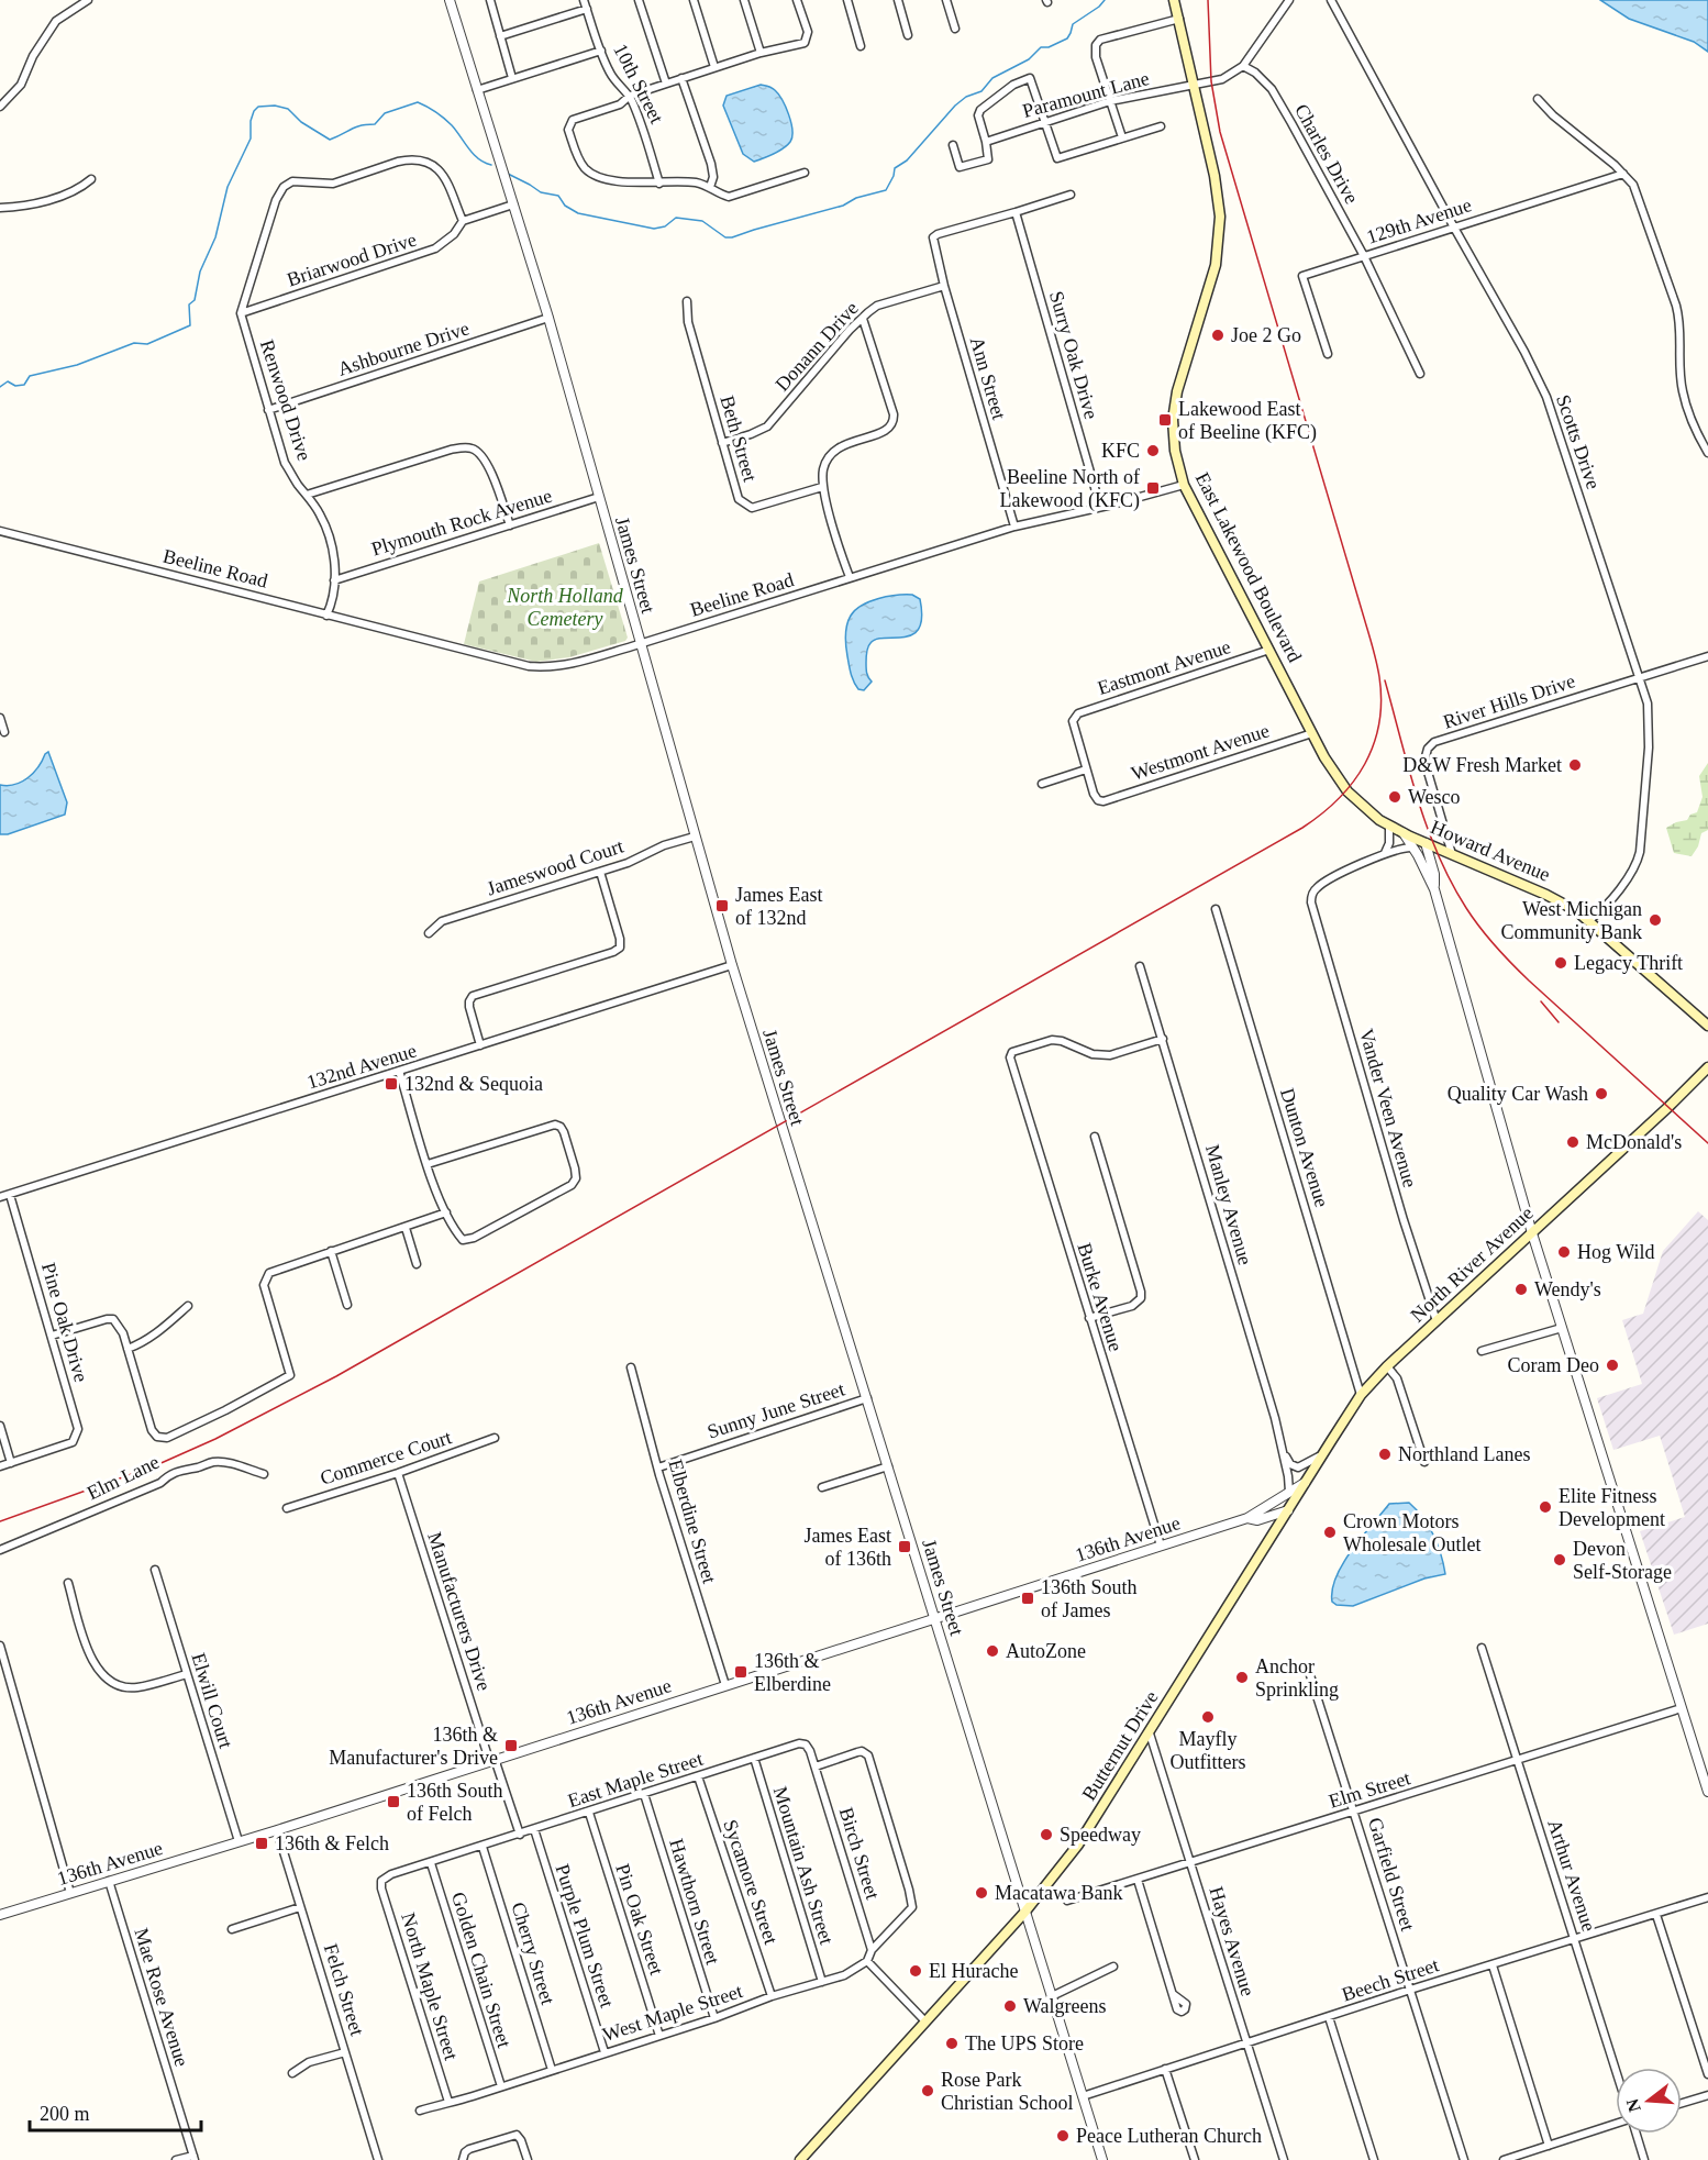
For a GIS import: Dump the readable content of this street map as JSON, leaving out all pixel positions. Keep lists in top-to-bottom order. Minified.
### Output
{"streets":{"main road":["East Lakewood Boulevard","Howard Avenue","North River Avenue","Butternut Drive"],"street":["10th Street","Paramount Lane","Charles Drive","129th Avenue","Briarwood Drive","Donann Drive","Ashbourne Drive","Surry Oak Drive","Ann Street","Renwood Drive","Beth Street","Scotts Drive","Plymouth Rock Avenue","James Street","Beeline Road","Eastmont Avenue","River Hills Drive","Westmont Avenue","Jameswood Court","132nd Avenue","Vander Veen Avenue","Dunton Avenue","Manley Avenue","Burke Avenue","Pine Oak Drive","Sunny June Street","Commerce Court","Elm Lane","Elberdine Street","136th Avenue","Manufacturers Drive","Elwill Court","East Maple Street","Elm Street","Birch Street","Mountain Ash Street","Garfield Street","Arthur Avenue","Sycamore Street","Hawthorn Street","Pin Oak Street","Purple Plum Street","Hayes Avenue","Cherry Street","Golden Chain Street","Beech Street","North Maple Street","Felch Street","Mae Rose Avenue","West Maple Street"]},"crossings":[["Paramount Lane","Charles Drive"],["Paramount Lane","East Lakewood Boulevard"],["Charles Drive","129th Avenue"],["129th Avenue","Scotts Drive"],["Briarwood Drive","Renwood Drive"],["Donann Drive","Ann Street"],["Donann Drive","Beth Street"],["Ashbourne Drive","Renwood Drive"],["Ashbourne Drive","James Street"],["Surry Oak Drive","Ann Street"],["Surry Oak Drive","Beeline Road"],["Ann Street","Beeline Road"],["Renwood Drive","Plymouth Rock Avenue"],["Renwood Drive","Beeline Road"],["Scotts Drive","River Hills Drive"],["Scotts Drive","Howard Avenue"],["Plymouth Rock Avenue","James Street"],["James Street","Beeline Road"],["James Street","Jameswood Court"],["James Street","132nd Avenue"],["James Street","Sunny June Street"],["James Street","136th Avenue"],["James Street","Butternut Drive"],["James Street","Beech Street"],["East Lakewood Boulevard","Beeline Road"],["East Lakewood Boulevard","Eastmont Avenue"],["East Lakewood Boulevard","Westmont Avenue"],["East Lakewood Boulevard","Howard Avenue"],["Eastmont Avenue","Westmont Avenue"],["River Hills Drive","Howard Avenue"],["132nd Avenue","Pine Oak Drive"],["Vander Veen Avenue","North River Avenue"],["Dunton Avenue","North River Avenue"],["Manley Avenue","Burke Avenue"],["Manley Avenue","136th Avenue"],["North River Avenue","136th Avenue"],["North River Avenue","Butternut Drive"],["Burke Avenue","136th Avenue"],["Sunny June Street","Elberdine Street"],["Commerce Court","Manufacturers Drive"],["Elberdine Street","136th Avenue"],["136th Avenue","Manufacturers Drive"],["136th Avenue","Elwill Court"],["136th Avenue","Butternut Drive"],["136th Avenue","Felch Street"],["136th Avenue","Mae Rose Avenue"],["Manufacturers Drive","East Maple Street"],["Butternut Drive","Hayes Avenue"],["East Maple Street","Birch Street"],["East Maple Street","Mountain Ash Street"],["East Maple Street","Sycamore Street"],["East Maple Street","Hawthorn Street"],["East Maple Street","Pin Oak Street"],["East Maple Street","Purple Plum Street"],["East Maple Street","Cherry Street"],["East Maple Street","Golden Chain Street"],["East Maple Street","North Maple Street"],["Elm Street","Garfield Street"],["Elm Street","Arthur Avenue"],["Elm Street","Hayes Avenue"],["Mountain Ash Street","West Maple Street"],["Garfield Street","Beech Street"],["Arthur Avenue","Beech Street"],["Sycamore Street","West Maple Street"],["Hawthorn Street","West Maple Street"],["Pin Oak Street","West Maple Street"],["Purple Plum Street","West Maple Street"],["Hayes Avenue","Beech Street"],["Cherry Street","West Maple Street"],["Golden Chain Street","West Maple Street"],["North Maple Street","West Maple Street"]],"parks":["North Holland Cemetery"],"places":{"other":["Joe 2 Go","KFC","D&W Fresh Market","Wesco","West Michigan Community Bank","Legacy Thrift","Quality Car Wash","McDonald's","Hog Wild","Wendy's","Coram Deo","Northland Lanes","Elite Fitness Development","Crown Motors Wholesale Outlet","Devon Self-Storage","AutoZone","Anchor Sprinkling","Mayfly Outfitters","Speedway","Macatawa Bank","El Hurache","Walgreens","The UPS Store","Rose Park Christian School","Peace Lutheran Church"],"transit":["Lakewood East of Beeline (KFC)","Beeline North of Lakewood (KFC)","James East of 132nd","132nd & Sequoia","James East of 136th","136th South of James","136th & Elberdine","136th & Manufacturer's Drive","136th South of Felch","136th & Felch"]},"scale_bar":"200 m","north":"left"}
